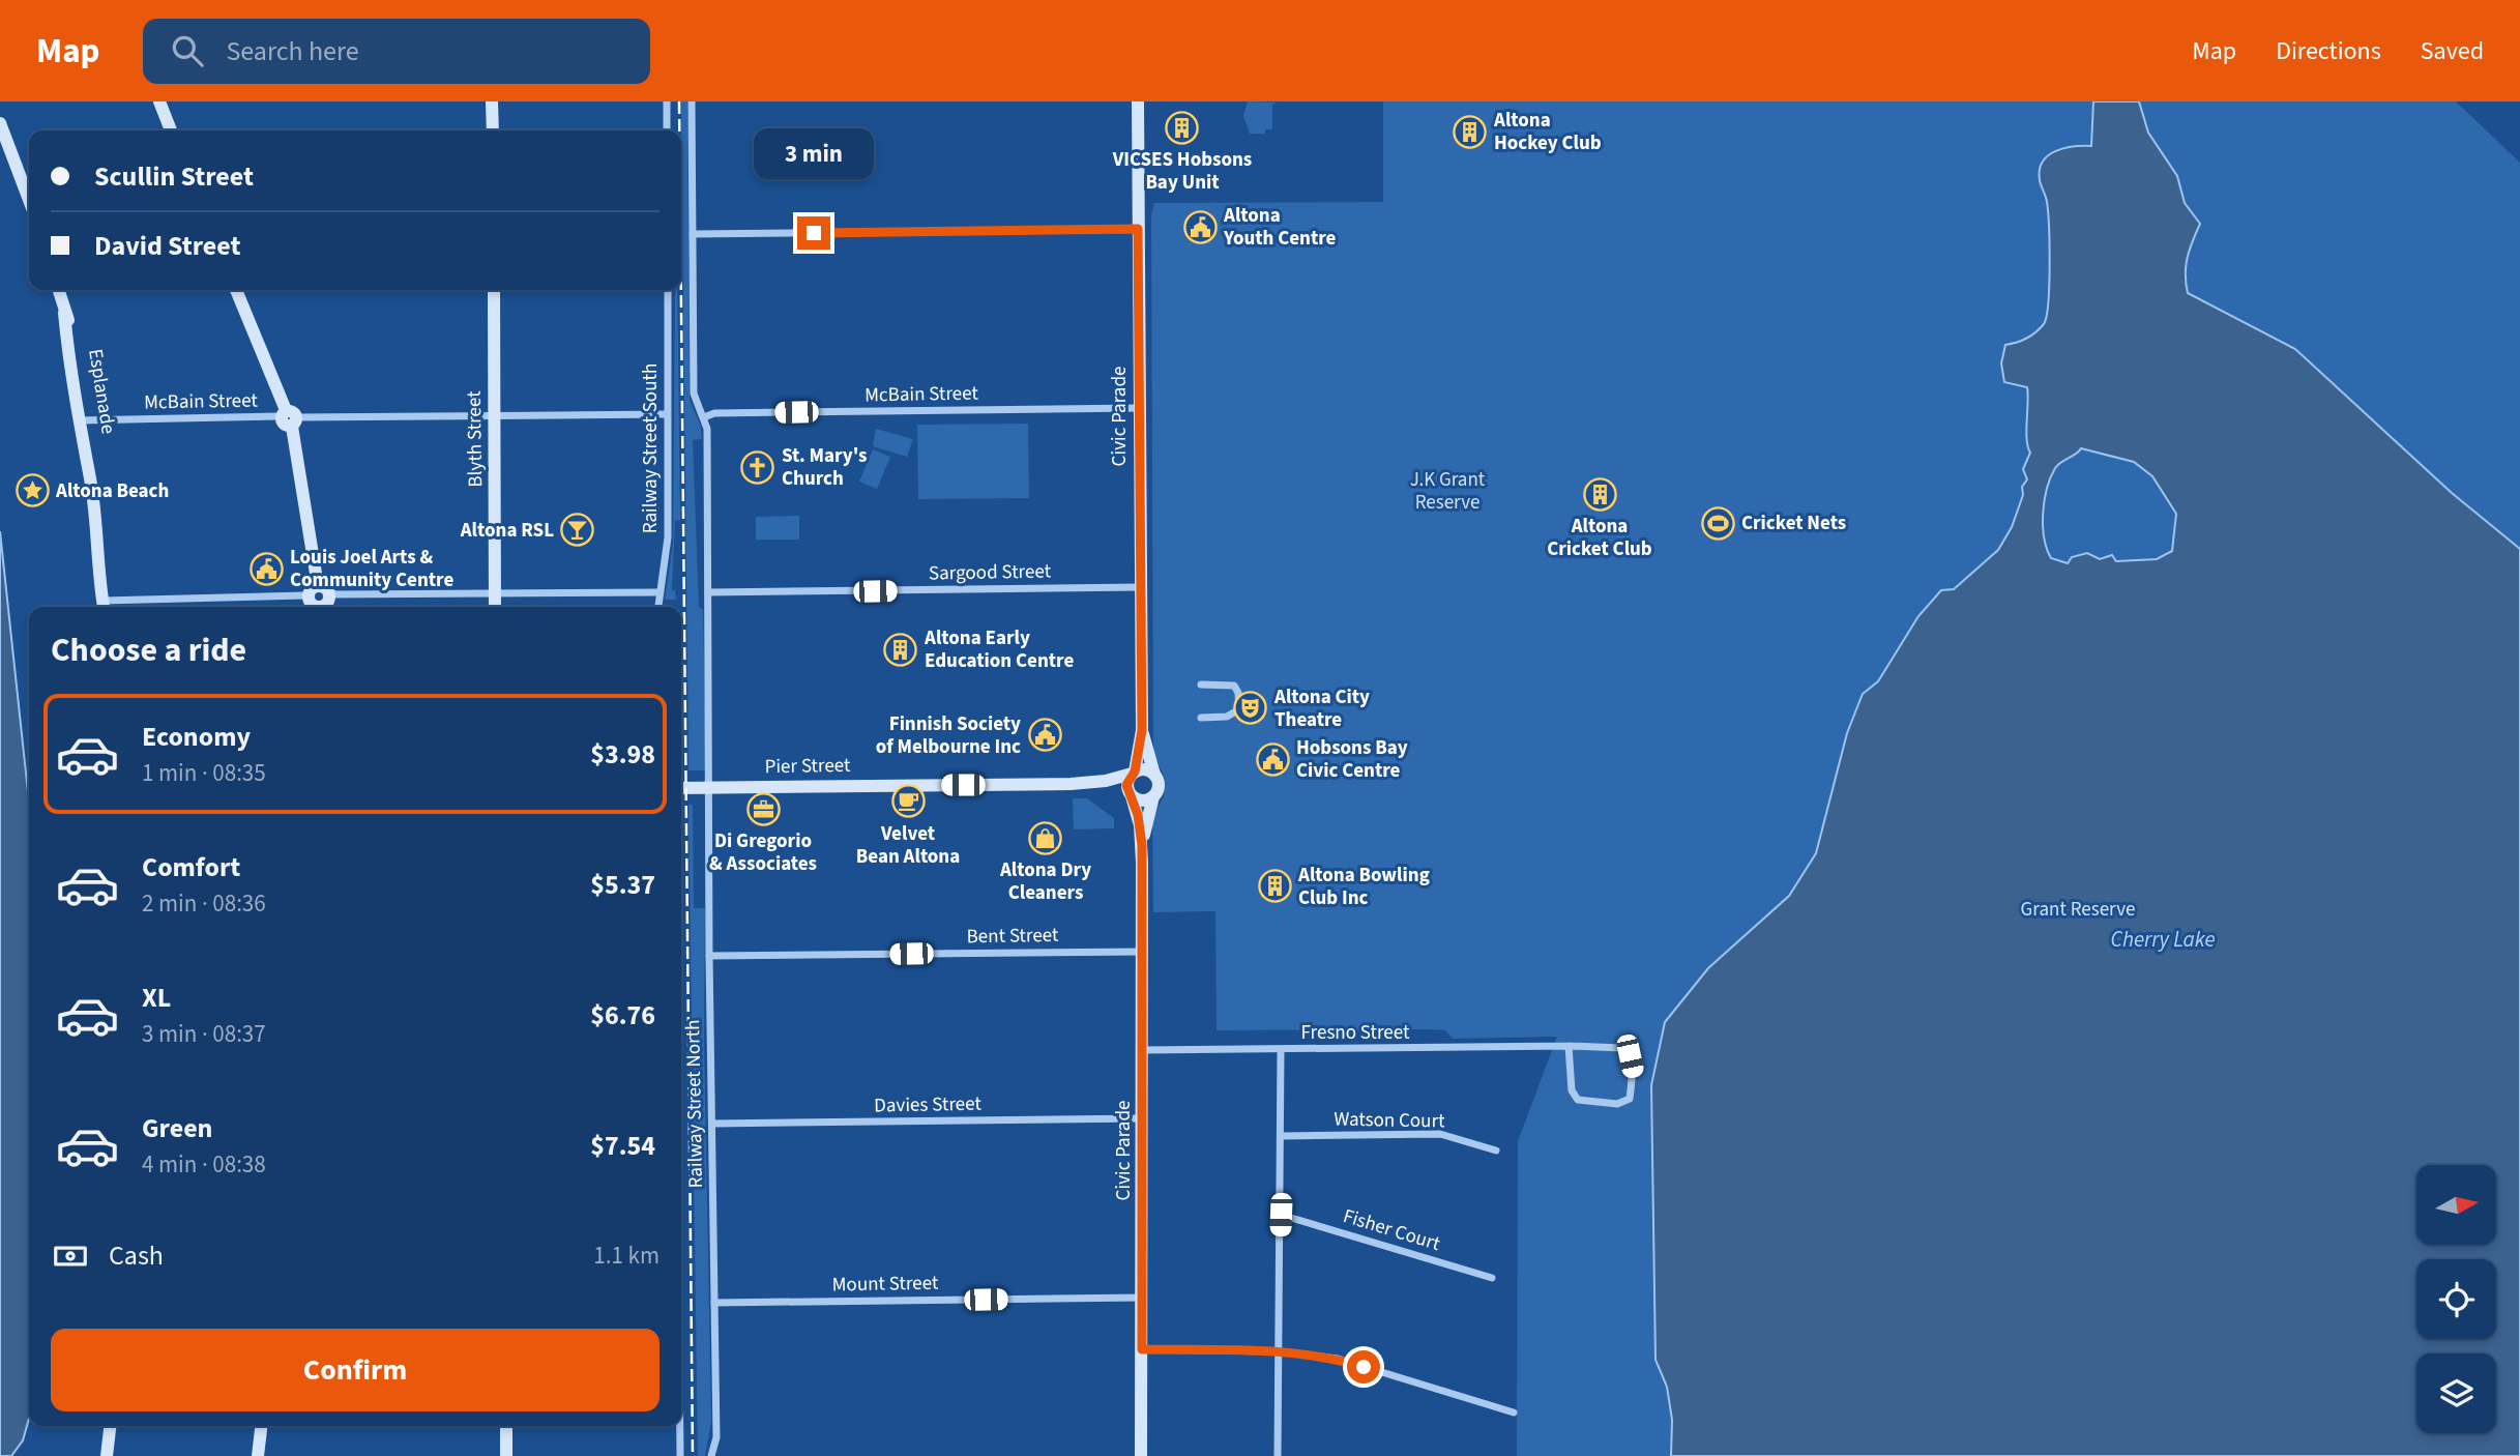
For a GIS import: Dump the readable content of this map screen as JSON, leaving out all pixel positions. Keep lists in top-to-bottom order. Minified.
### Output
{"streets":{"street":["Esplanade","McBain Street","Civic Parade","Blyth Street","Railway Street South","Sargood Street","Pier Street","Bent Street","Fresno Street","Railway Street North","Davies Street","Watson Court","Fisher Court","Mount Street"]},"crossings":[["Esplanade","McBain Street"],["McBain Street","Civic Parade"],["McBain Street","Blyth Street"],["McBain Street","Railway Street South"],["McBain Street","Railway Street North"],["Civic Parade","Sargood Street"],["Civic Parade","Pier Street"],["Civic Parade","Bent Street"],["Civic Parade","Fresno Street"],["Civic Parade","Davies Street"],["Civic Parade","Mount Street"],["Sargood Street","Railway Street North"],["Pier Street","Railway Street North"],["Bent Street","Railway Street North"],["Railway Street North","Davies Street"],["Railway Street North","Mount Street"]],"water":["Cherry Lake"],"parks":["J.K Grant Reserve","Grant Reserve"],"places":{"building":["VICSES Hobsons Bay Unit","Altona Hockey Club","Altona Cricket Club","Altona Early Education Centre","Altona Bowling Club Inc"],"public building":["Altona Youth Centre","Louis Joel Arts & Community Centre","Finnish Society of Melbourne Inc","Hobsons Bay Civic Centre"],"church":["St. Mary's Church"],"place":["Altona Beach"],"sports":["Cricket Nets"],"bar":["Altona RSL"],"theatre":["Altona City Theatre"],"cafe":["Velvet Bean Altona"],"office":["Di Gregorio & Associates"],"shop":["Altona Dry Cleaners"]},"north":"right","page":{"header":"Map","search":"Search here","nav":["Map","Directions","Saved"],"bubble":"3 min","banner":["Scullin Street","David Street"],"heading":"Choose a ride","list":[{"name":"Economy","note":"1 min · 08:35","value":"$3.98"},{"name":"Comfort","note":"2 min · 08:36","value":"$5.37"},{"name":"XL","note":"3 min · 08:37","value":"$6.76"},{"name":"Green","note":"4 min · 08:38","value":"$7.54"}],"pay":["Cash","1.1 km"],"buttons":"Confirm"}}
